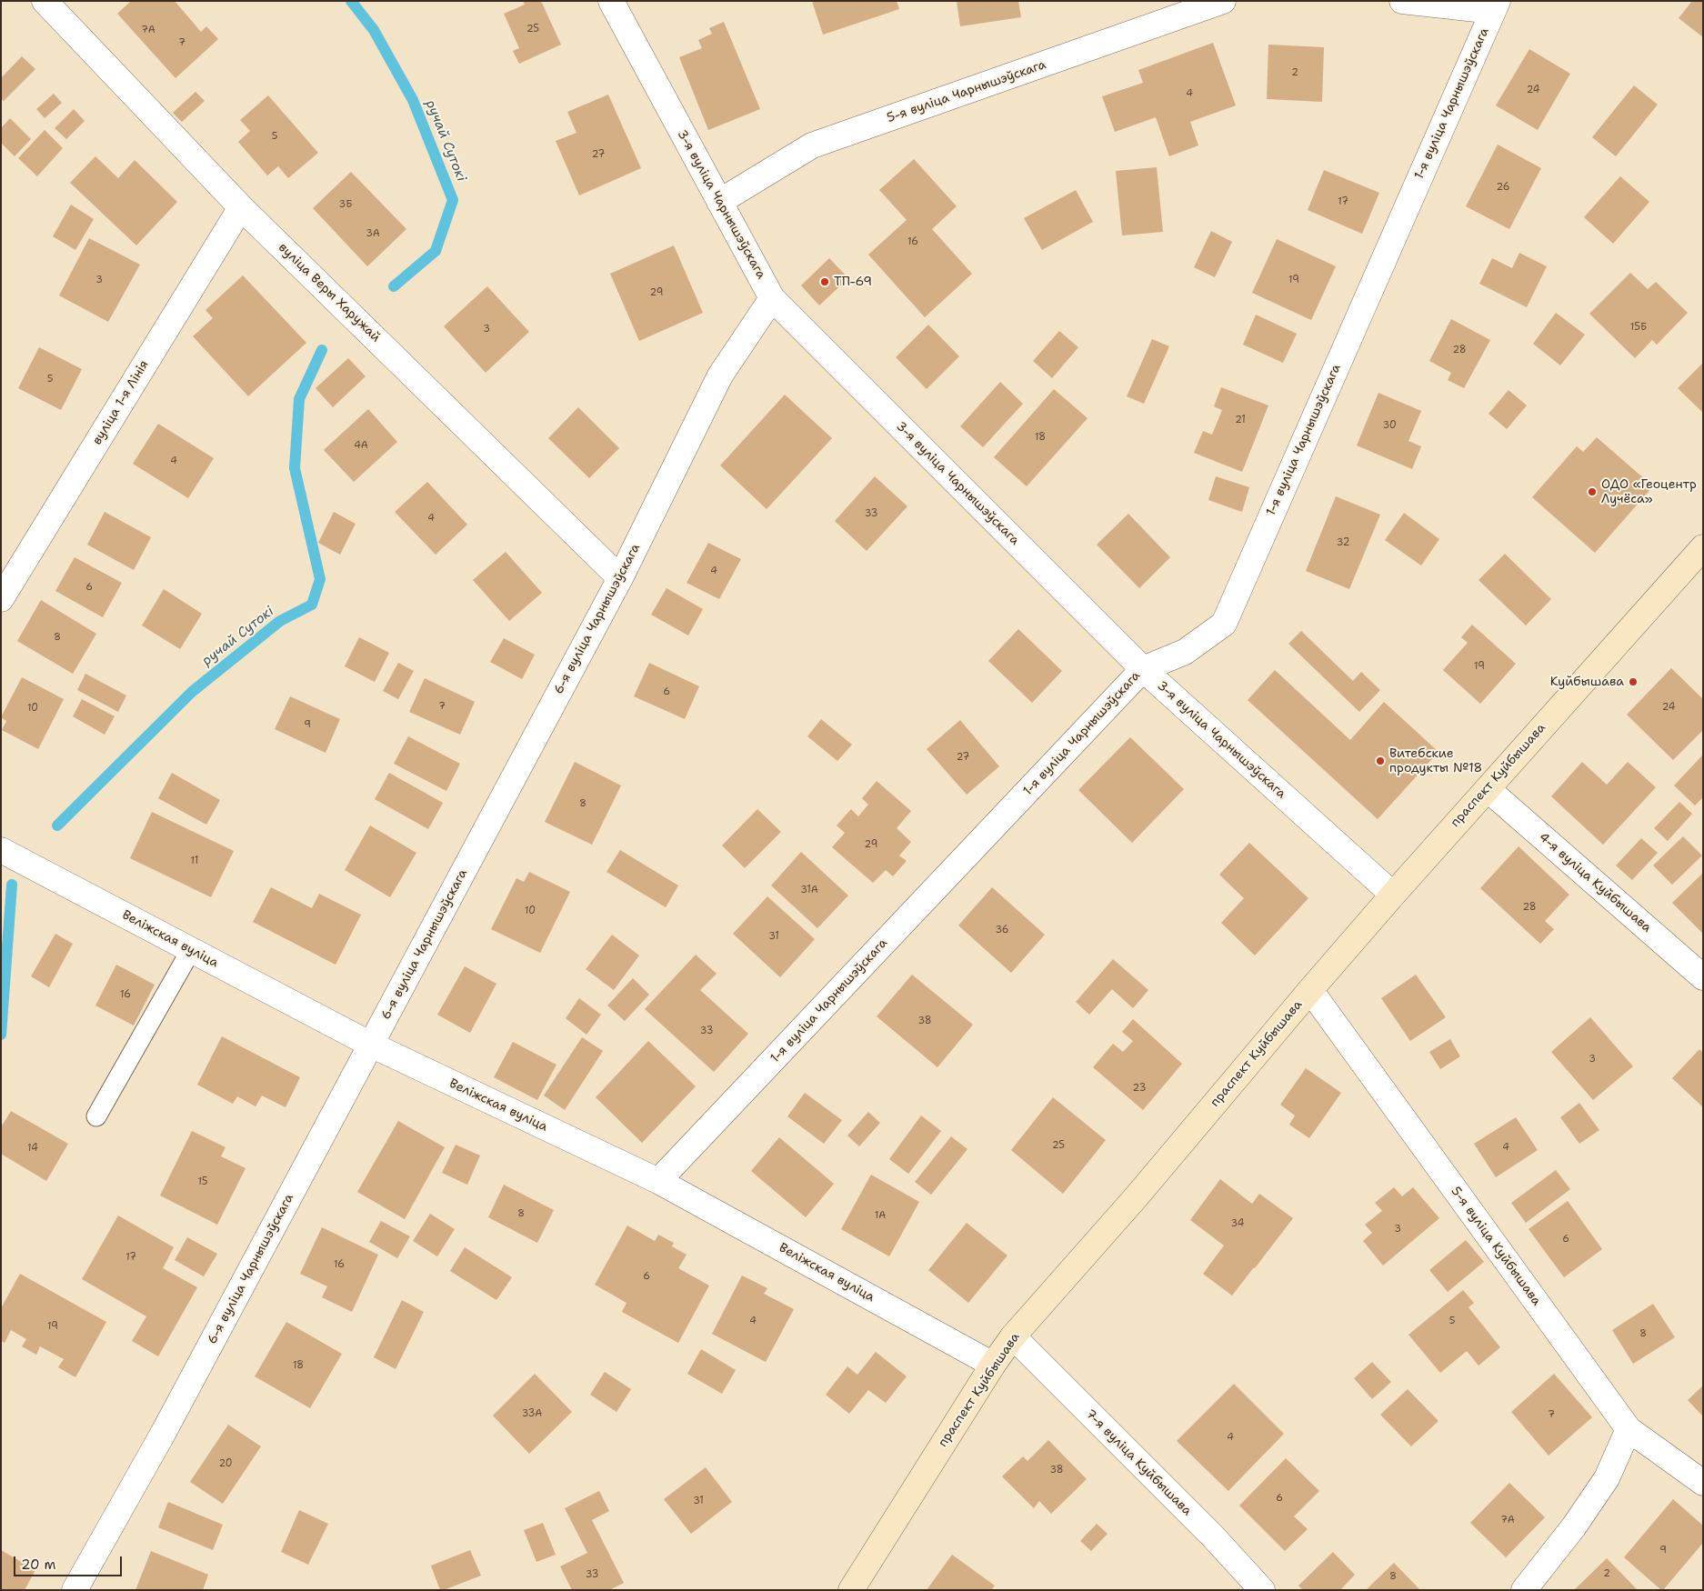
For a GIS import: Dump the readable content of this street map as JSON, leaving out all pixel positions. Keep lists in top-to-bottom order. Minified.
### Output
{"streets":{"street":["5-я вуліца Чарнышэўскага","1-я вуліца Чарнышэўскага","3-я вуліца Чарнышэўскага","вуліца Веры Харужай","вуліца 1-я Лінія","6-я вуліца Чарнышэўскага","праспект Куйбышава","4-я вуліца Куйбышава","Веліжская вуліца","5-я вуліца Куйбышава","7-я вуліца Куйбышава"]},"crossings":[["5-я вуліца Чарнышэўскага","3-я вуліца Чарнышэўскага"],["1-я вуліца Чарнышэўскага","3-я вуліца Чарнышэўскага"],["1-я вуліца Чарнышэўскага","Веліжская вуліца"],["3-я вуліца Чарнышэўскага","6-я вуліца Чарнышэўскага"],["3-я вуліца Чарнышэўскага","праспект Куйбышава"],["вуліца Веры Харужай","вуліца 1-я Лінія"],["вуліца Веры Харужай","6-я вуліца Чарнышэўскага"],["6-я вуліца Чарнышэўскага","Веліжская вуліца"],["праспект Куйбышава","4-я вуліца Куйбышава"],["праспект Куйбышава","Веліжская вуліца"],["праспект Куйбышава","5-я вуліца Куйбышава"],["праспект Куйбышава","7-я вуліца Куйбышава"]],"water":["ручай Сутокі"],"places":["ТП-69","ОДО «Геоцентр Лучёса»","Куйбышава","Витебские продукты №18"],"house_numbers":["25","7А","7","2","24","4","5","27","26","17","3Б","3А","16","3","19","29","15Б","3","28","5","21","30","18","4А","4","33","4","32","4","6","8","19","6","7","24","10","9","27","8","29","11","31А","28","10","36","31","16","38","33","3","23","25","4","14","15","8","1А","34","3","6","17","16","6","4","5","19","8","18","33А","7","4","20","38","6","31","7А","9","2","33","8"],"scale_bar":"20 m"}
